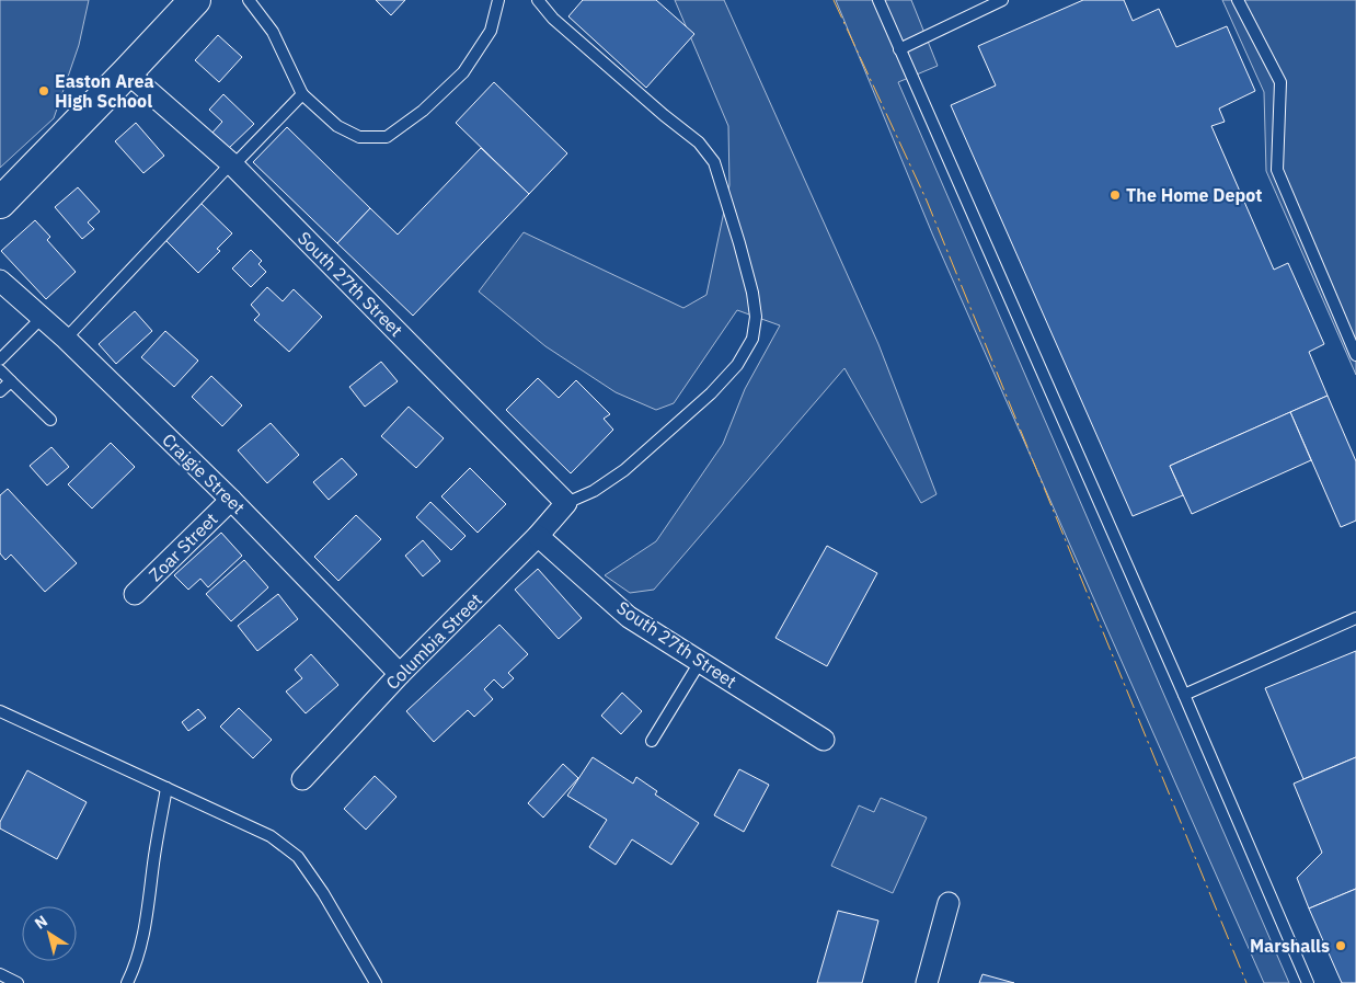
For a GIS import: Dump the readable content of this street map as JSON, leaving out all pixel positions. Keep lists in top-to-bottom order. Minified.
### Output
{"streets":{"street":["South 27th Street","Craigie Street","Zoar Street","Columbia Street"]},"crossings":[["South 27th Street","Columbia Street"],["Craigie Street","Zoar Street"],["Craigie Street","Columbia Street"]],"places":["Easton Area High School","The Home Depot","Marshalls"],"north":"top left"}
